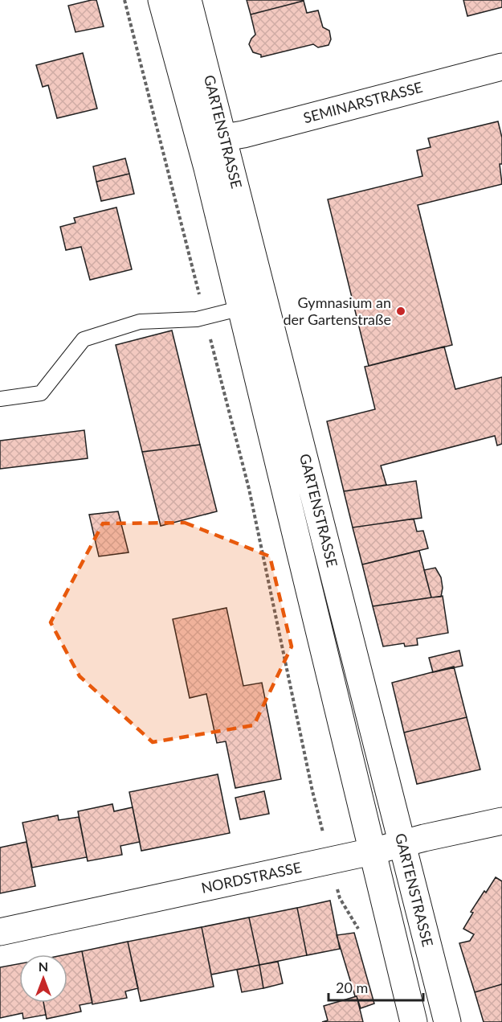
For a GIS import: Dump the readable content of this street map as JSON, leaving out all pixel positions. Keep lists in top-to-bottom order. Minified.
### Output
{"streets":{"main road":["SEMINARSTRASSE","GARTENSTRASSE","NORDSTRASSE"]},"crossings":[["SEMINARSTRASSE","GARTENSTRASSE"],["GARTENSTRASSE","NORDSTRASSE"]],"places":["Gymnasium an der Gartenstraße"],"scale_bar":"20 m","north":"top"}
